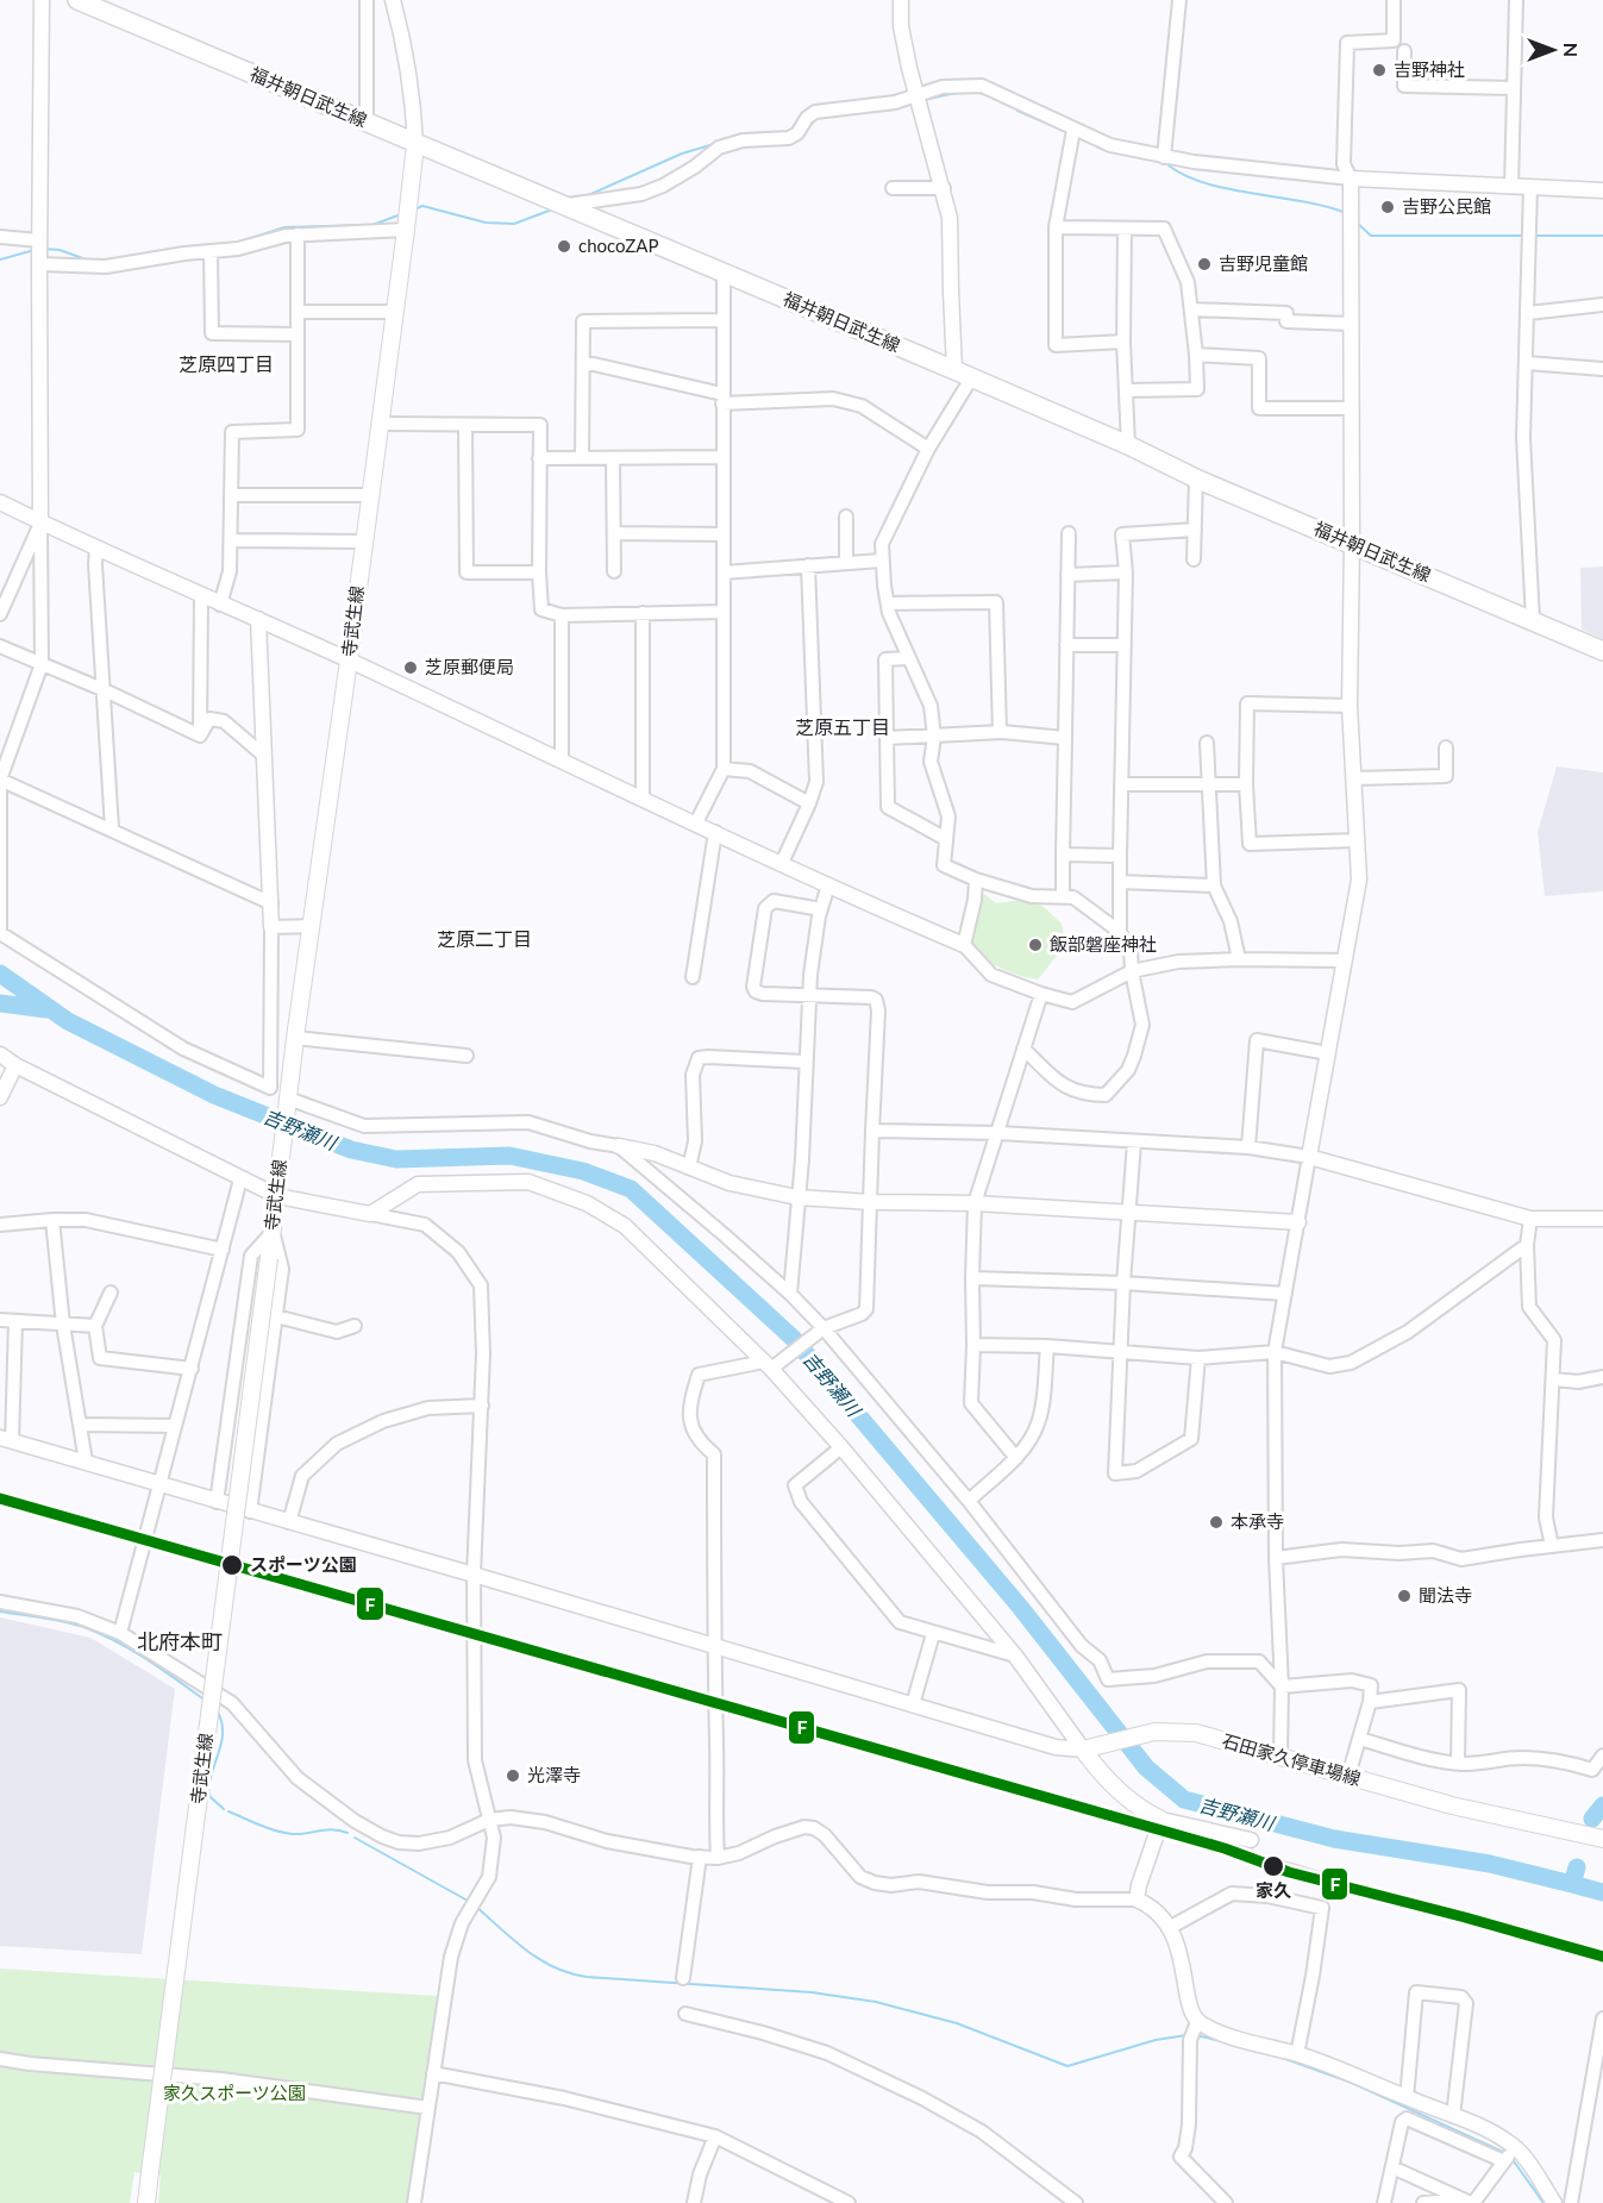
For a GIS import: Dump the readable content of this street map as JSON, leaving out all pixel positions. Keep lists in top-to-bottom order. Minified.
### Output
{"streets":{"main road":["福井朝日武生線","寺武生線","石田家久停車場線"]},"crossings":[["福井朝日武生線","寺武生線"]],"districts":["芝原四丁目","芝原五丁目","芝原二丁目","北府本町"],"water":["吉野瀬川"],"parks":["家久スポーツ公園"],"places":["吉野神社","吉野公民館","chocoZAP","吉野児童館","芝原郵便局","飯部磐座神社","本承寺","スポーツ公園","聞法寺","光澤寺","家久"],"lines":["transit line F"],"north":"right"}
